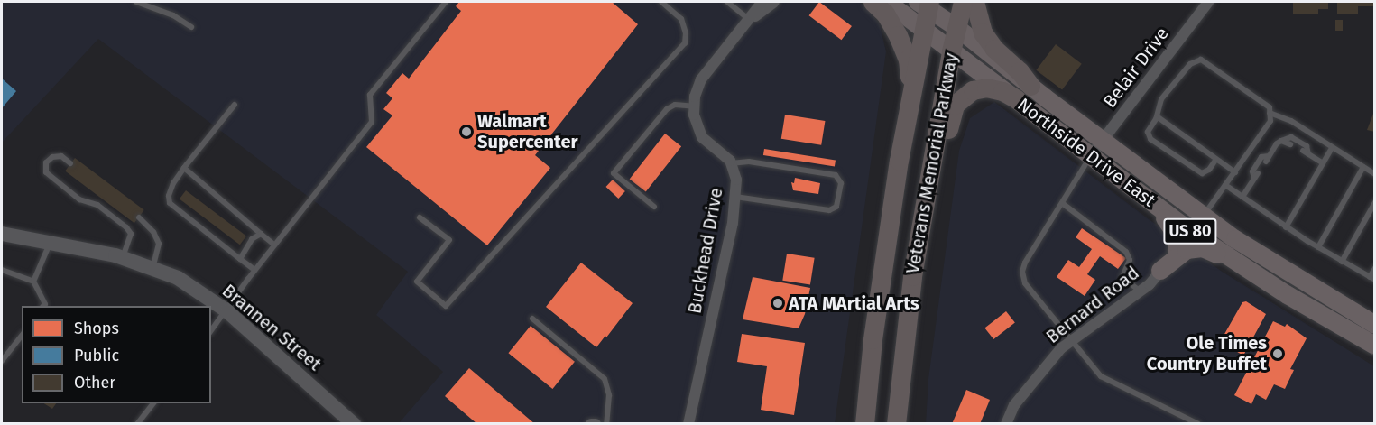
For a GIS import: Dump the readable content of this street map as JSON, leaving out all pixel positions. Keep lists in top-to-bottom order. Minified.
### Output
{"streets":{"highway":["Veterans Memorial Parkway"],"main road":["Northside Drive East","US 80"],"street":["Belair Drive","Buckhead Drive","Bernard Road","Brannen Street"]},"crossings":[["Belair Drive","Northside Drive East"],["Northside Drive East","Veterans Memorial Parkway"],["Northside Drive East","Bernard Road"]],"places":["Walmart Supercenter","ATA MArtial Arts","Ole Times Country Buffet"],"legend":["Shops","Public","Other"]}
